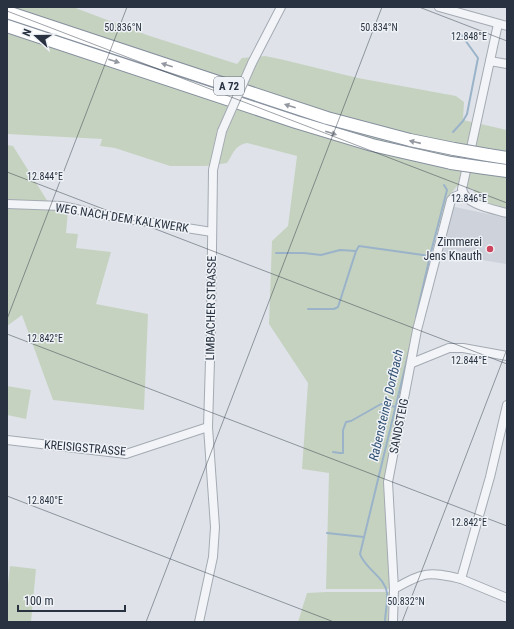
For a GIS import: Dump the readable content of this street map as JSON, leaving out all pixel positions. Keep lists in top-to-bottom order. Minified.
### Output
{"streets":{"highway":["A 72"],"street":["WEG NACH DEM KALKWERK","LIMBACHER STRASSE","SANDSTEIG","KREISIGSTRASSE"]},"crossings":[["WEG NACH DEM KALKWERK","LIMBACHER STRASSE"],["LIMBACHER STRASSE","KREISIGSTRASSE"]],"water":["Rabensteiner Dorfbach"],"places":["Zimmerei Jens Knauth"],"scale_bar":"100 m","north":"left","coordinates":["50.836°N","50.834°N","12.848°E","12.844°E","12.846°E","12.842°E","12.840°E","50.832°N"]}
